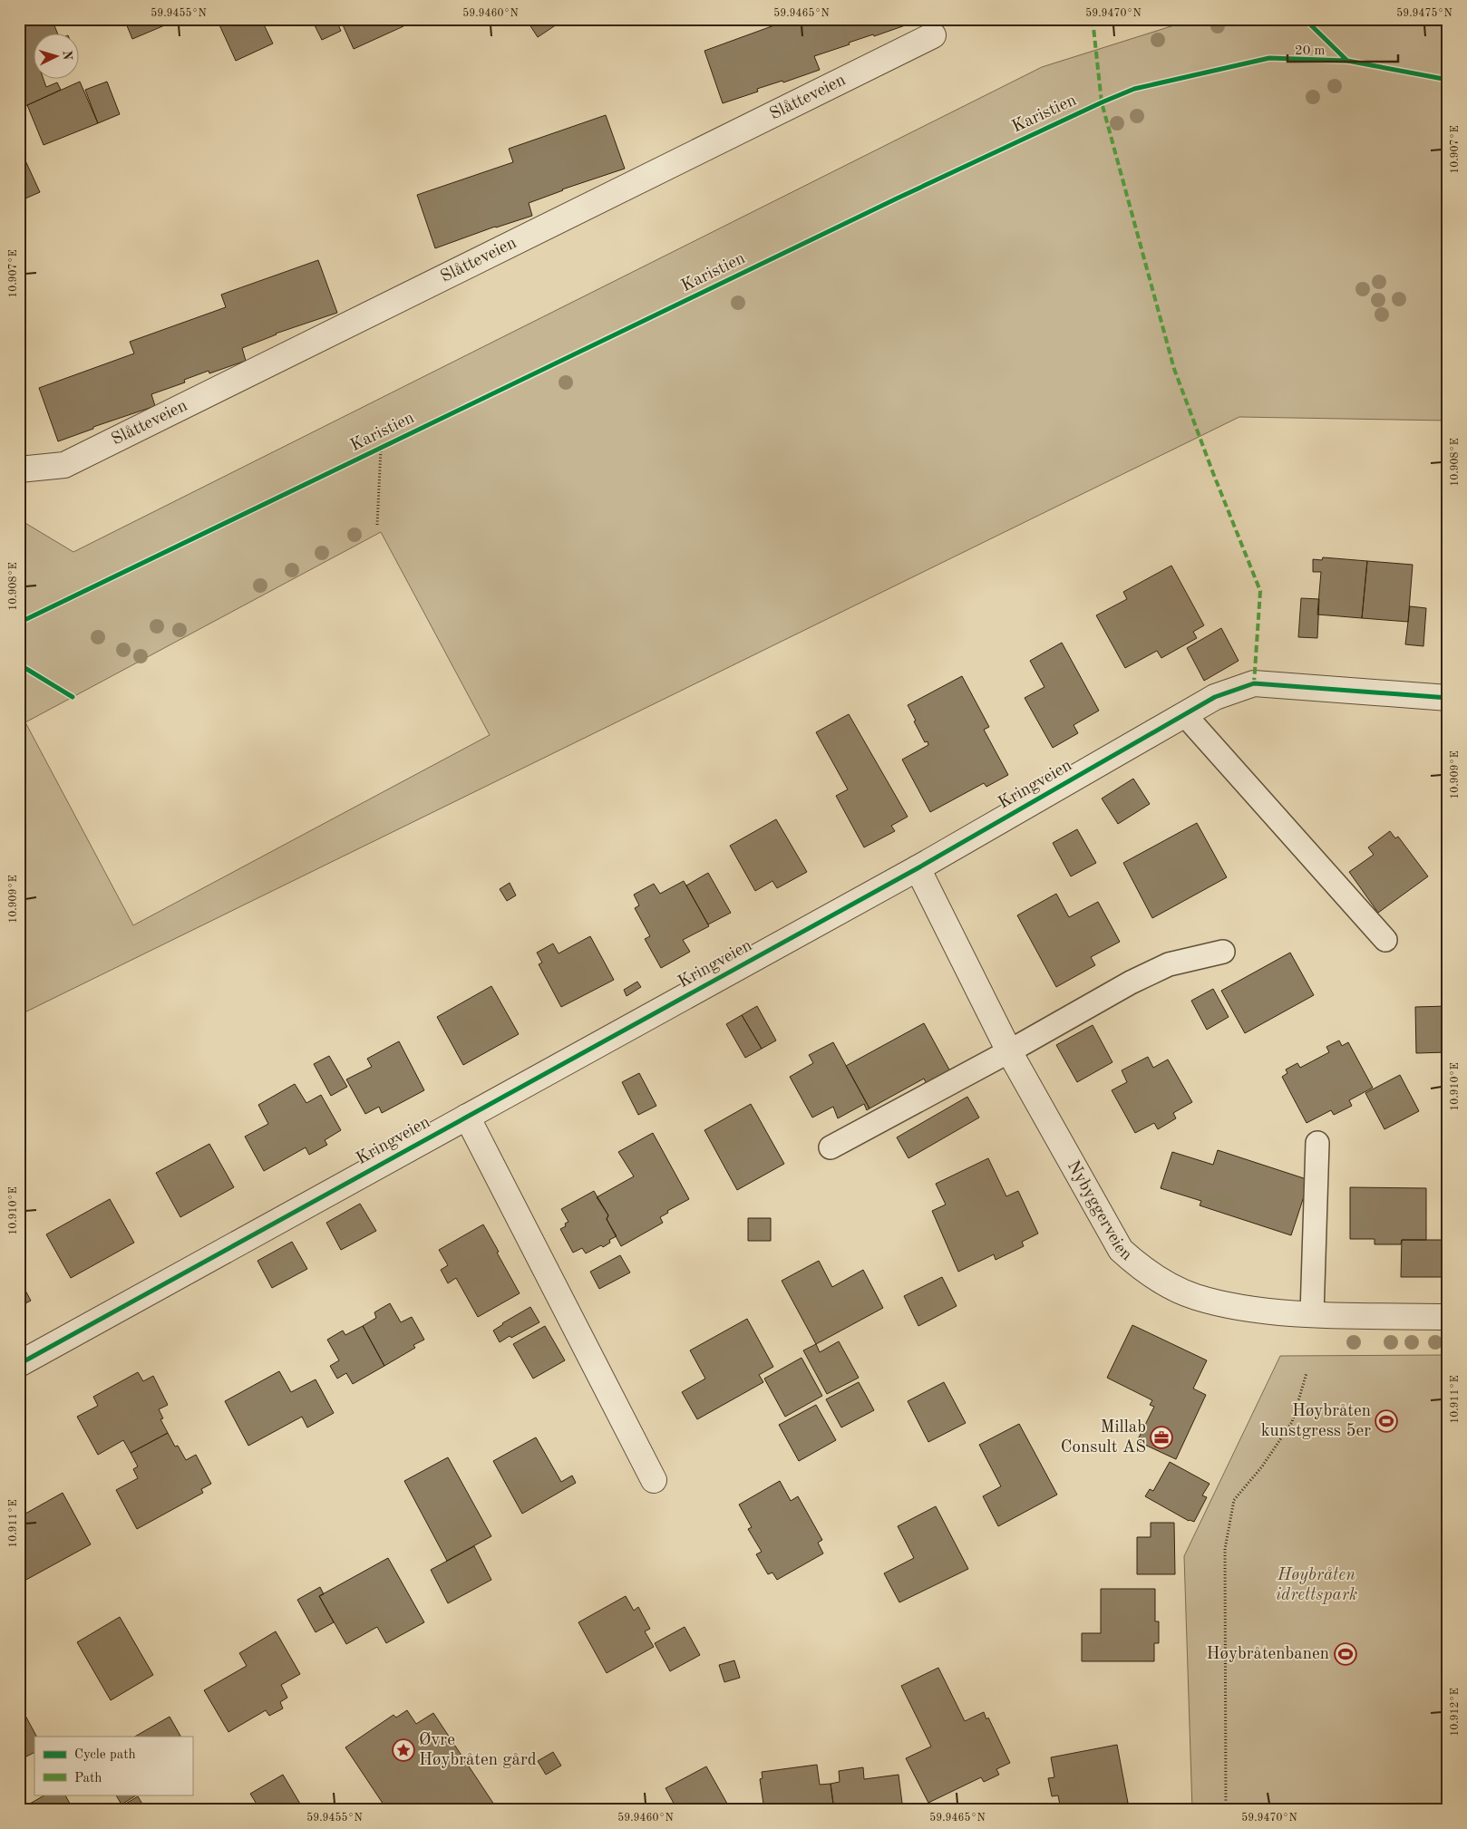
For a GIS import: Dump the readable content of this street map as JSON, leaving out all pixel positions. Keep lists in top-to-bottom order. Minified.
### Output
{"streets":{"street":["Slåtteveien","Kringveien","Nybyggerveien"],"cycle path":["Karistien"]},"crossings":[["Kringveien","Nybyggerveien"]],"parks":["Høybråten idrettspark"],"places":{"sports":["Høybråten kunstgress 5er","Høybråtenbanen"],"office":["Millab Consult AS"],"place":["Øvre Høybråten gård"]},"legend":["Cycle path","Path"],"scale_bar":"20 m","north":"right","coordinates":["59.9455°N","59.9460°N","59.9465°N","59.9470°N","59.9475°N","10.907°E","10.908°E","10.909°E","10.910°E","10.911°E","10.912°E"]}
